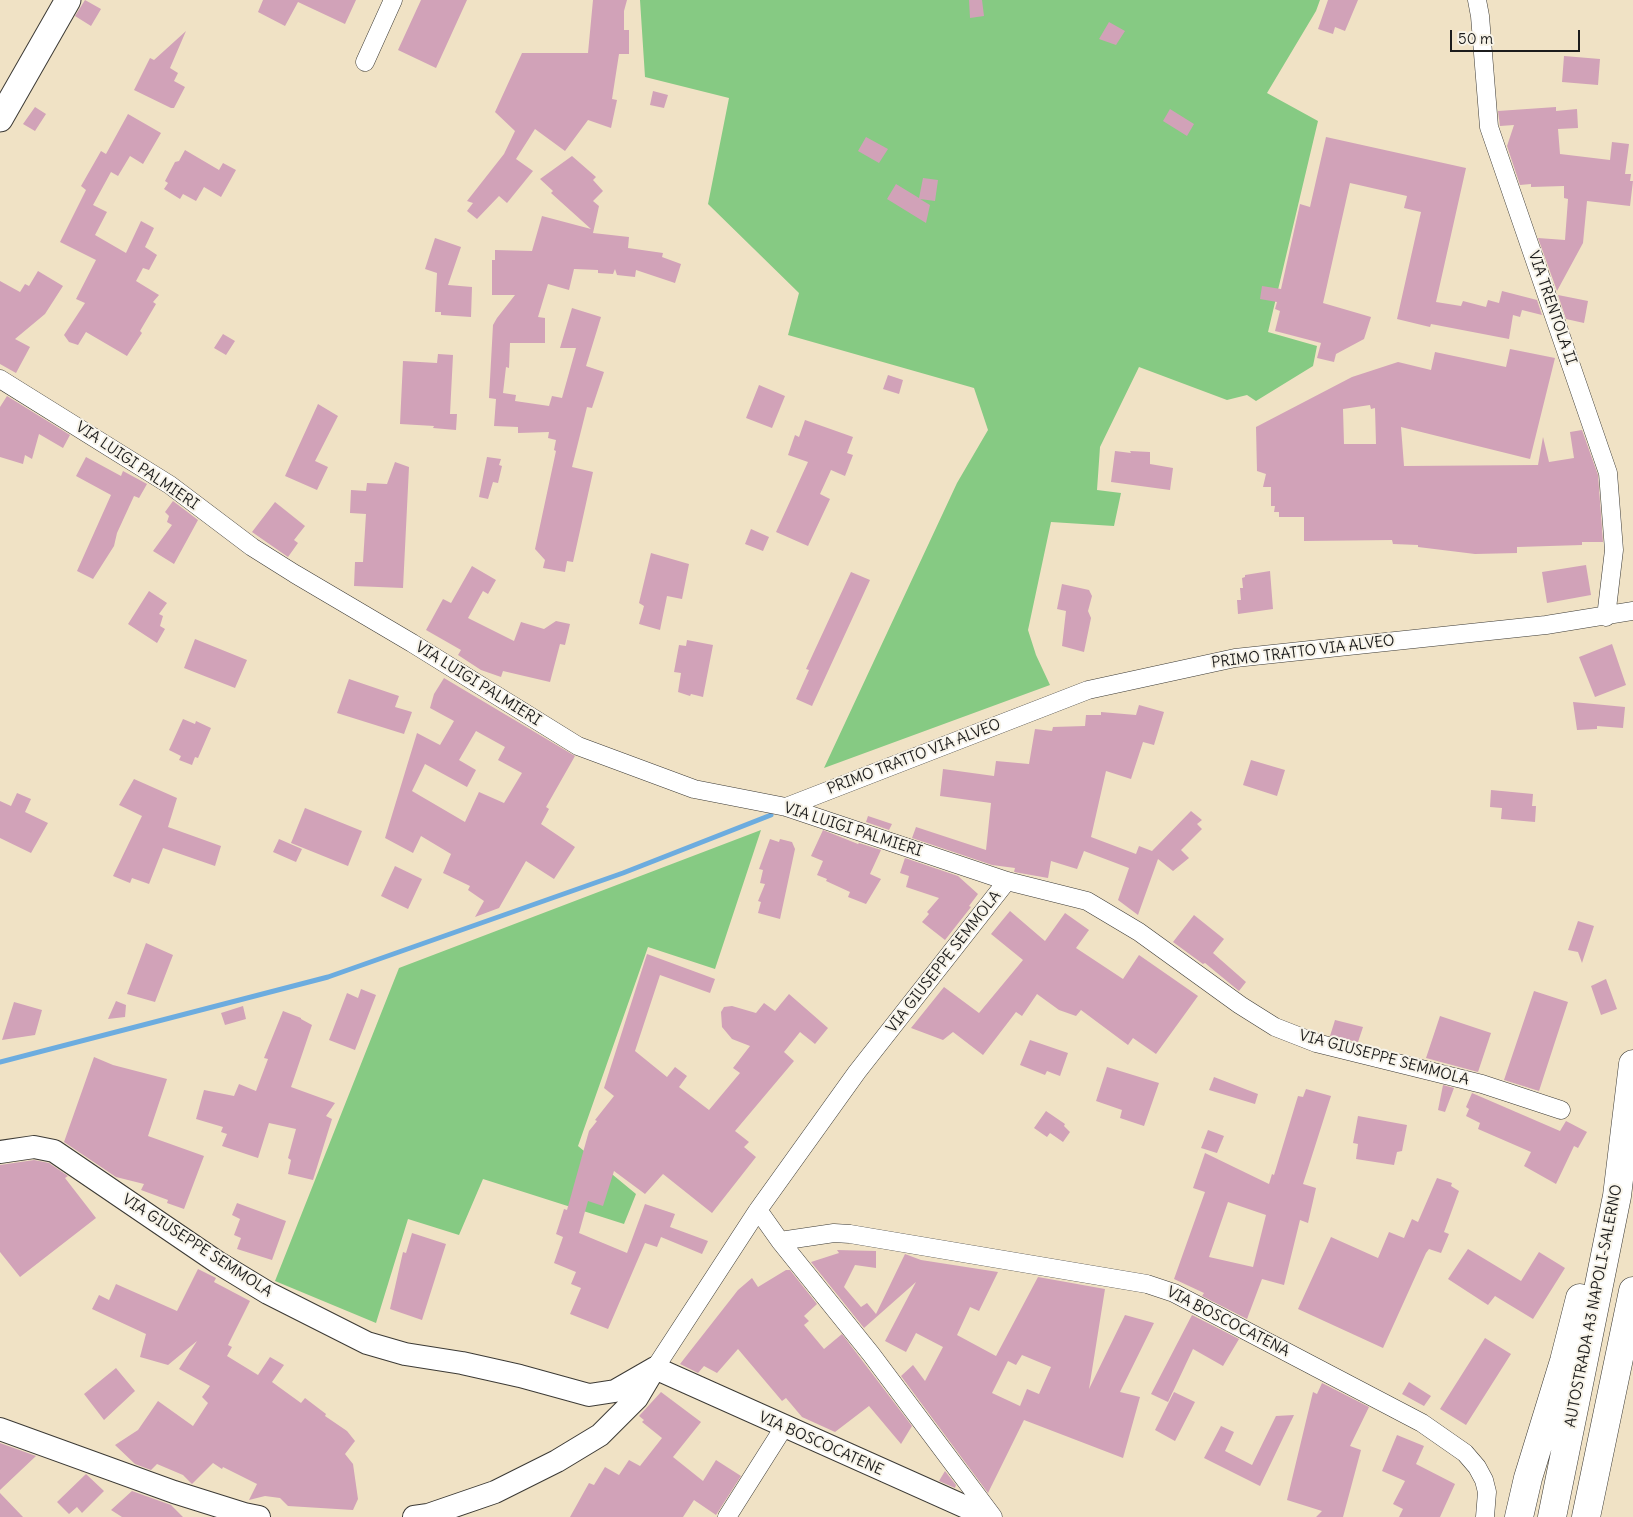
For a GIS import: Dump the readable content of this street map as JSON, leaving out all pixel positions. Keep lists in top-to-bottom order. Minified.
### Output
{"streets":{"highway":["AUTOSTRADA A3 NAPOLI-SALERNO"],"street":["VIA TRENTOLA II","VIA LUIGI PALMIERI","PRIMO TRATTO VIA ALVEO","VIA GIUSEPPE SEMMOLA","VIA BOSCOCATENA","VIA BOSCOCATENE"]},"crossings":[["VIA TRENTOLA II","PRIMO TRATTO VIA ALVEO"],["VIA LUIGI PALMIERI","PRIMO TRATTO VIA ALVEO"],["VIA LUIGI PALMIERI","VIA GIUSEPPE SEMMOLA"],["VIA GIUSEPPE SEMMOLA","VIA BOSCOCATENE"]],"scale_bar":"50 m"}
